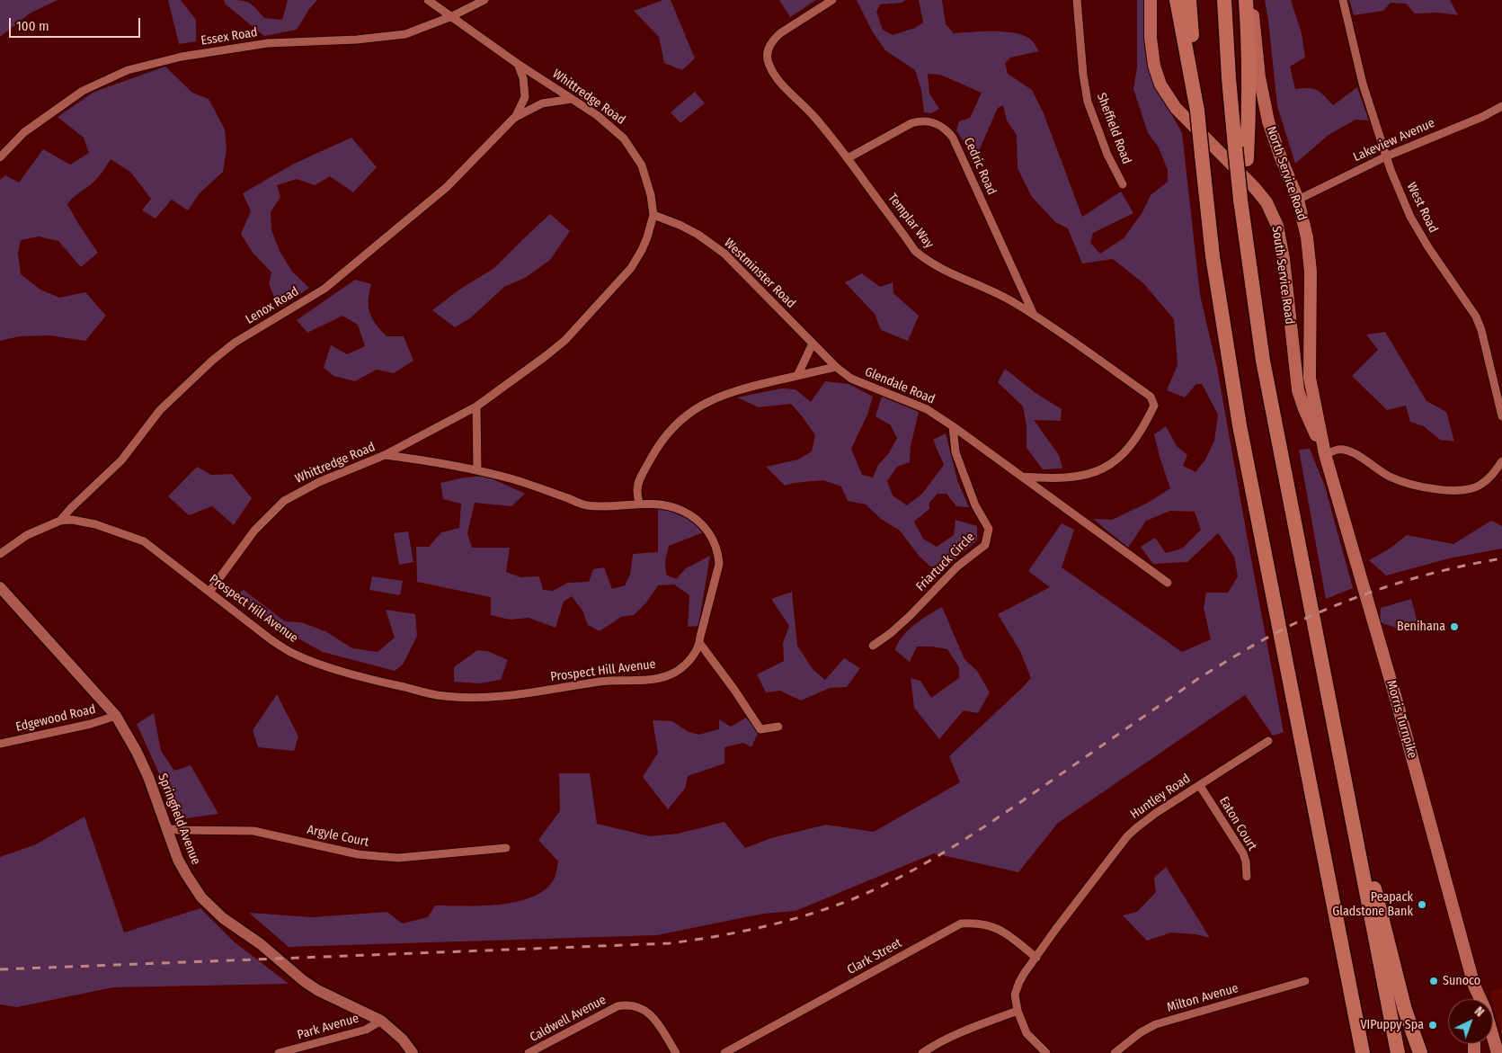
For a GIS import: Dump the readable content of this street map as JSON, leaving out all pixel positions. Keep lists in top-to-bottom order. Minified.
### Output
{"streets":{"main road":["North Service Road","South Service Road","Morris Turnpike","Springfield Avenue"],"street":["Essex Road","Whittredge Road","Sheffield Road","Lakeview Avenue","Cedric Road","West Road","Templar Way","Westminster Road","Lenox Road","Glendale Road","Friartuck Circle","Prospect Hill Avenue","Edgewood Road","Huntley Road","Eaton Court","Argyle Court","Clark Street","Milton Avenue","Caldwell Avenue","Park Avenue"]},"crossings":[["Essex Road","Whittredge Road"],["Whittredge Road","Westminster Road"],["Whittredge Road","Lenox Road"],["Whittredge Road","Prospect Hill Avenue"],["Lakeview Avenue","North Service Road"],["Lakeview Avenue","West Road"],["Cedric Road","Templar Way"],["North Service Road","South Service Road"],["North Service Road","Morris Turnpike"],["Templar Way","Glendale Road"],["Westminster Road","Glendale Road"],["South Service Road","Morris Turnpike"],["Lenox Road","Prospect Hill Avenue"],["Glendale Road","Friartuck Circle"],["Edgewood Road","Springfield Avenue"],["Huntley Road","Eaton Court"],["Huntley Road","Clark Street"],["Springfield Avenue","Argyle Court"],["Springfield Avenue","Park Avenue"]],"places":["Benihana","Peapack Gladstone Bank","Sunoco","VIPuppy Spa"],"scale_bar":"100 m","north":"top right"}
